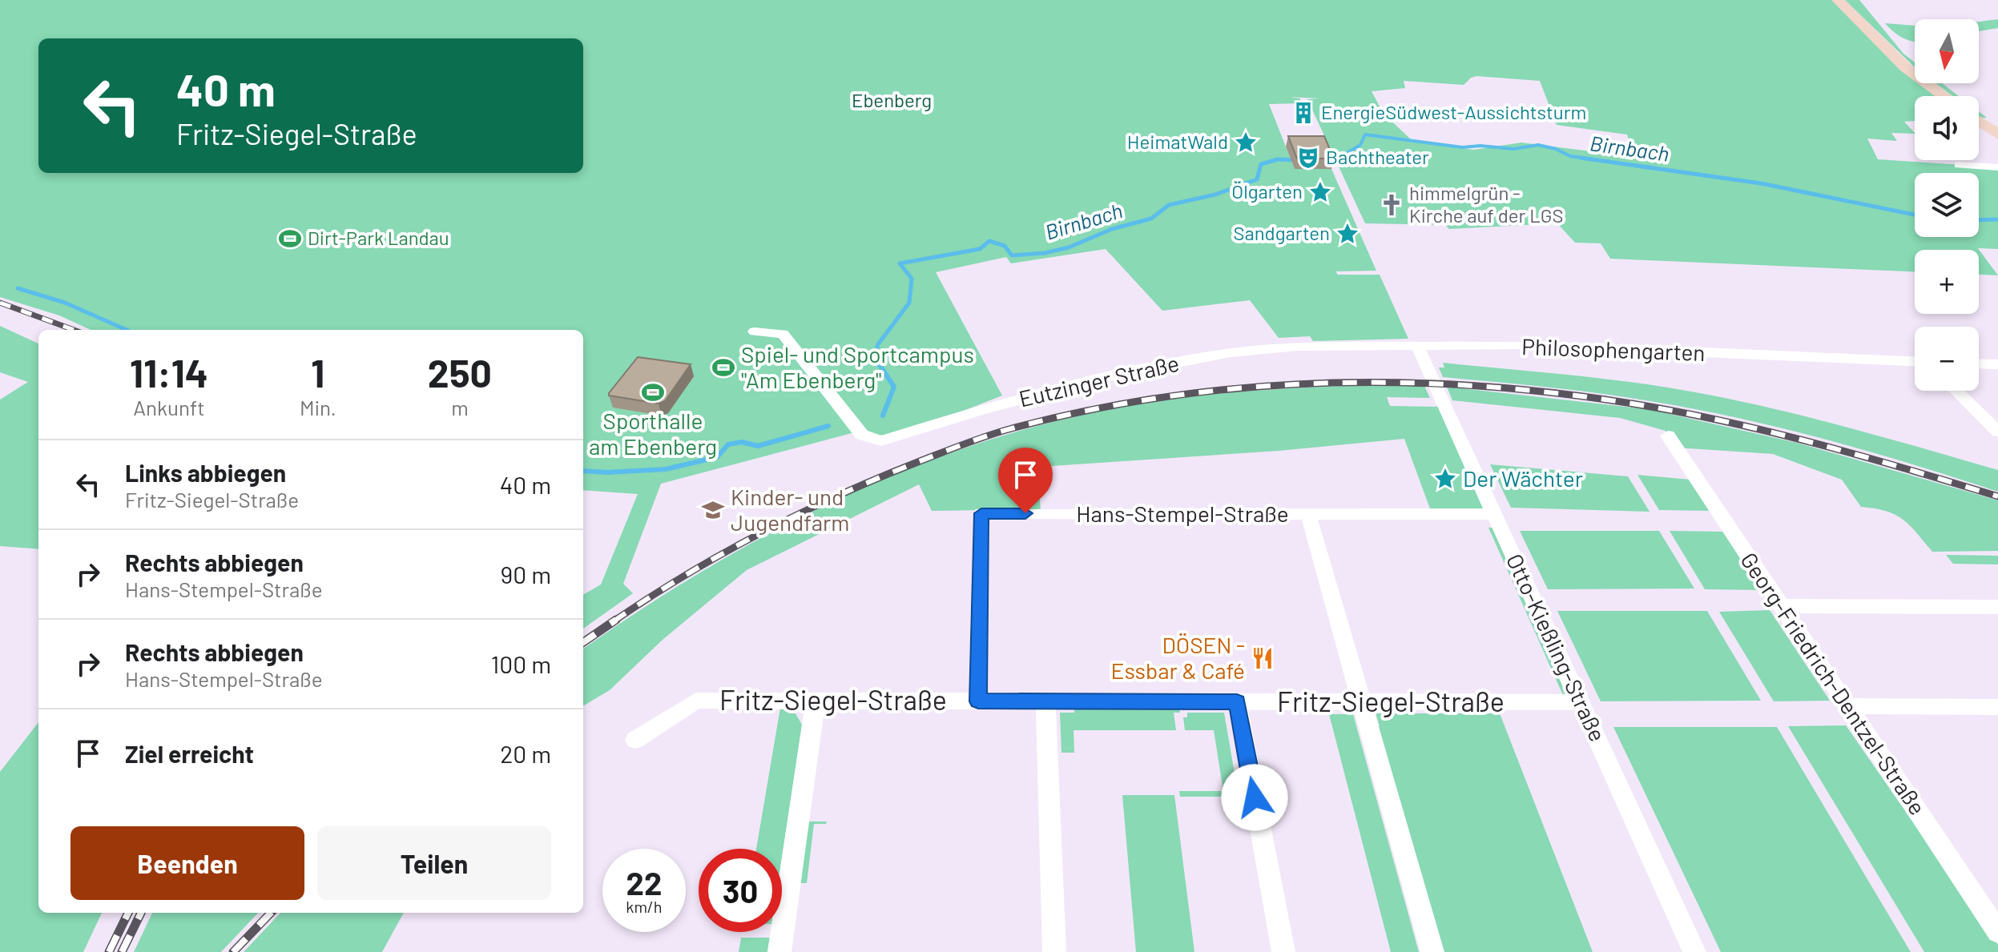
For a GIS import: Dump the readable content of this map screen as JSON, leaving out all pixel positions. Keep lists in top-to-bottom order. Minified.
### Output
{"streets":{"street":["Philosophengarten","Eutzinger Straße","Hans-Stempel-Straße","Otto-Kießling-Straße","Georg-Friedrich-Dentzel-Straße","Fritz-Siegel-Straße"]},"crossings":[["Philosophengarten","Eutzinger Straße"],["Eutzinger Straße","Otto-Kießling-Straße"],["Hans-Stempel-Straße","Otto-Kießling-Straße"],["Hans-Stempel-Straße","Fritz-Siegel-Straße"],["Otto-Kießling-Straße","Fritz-Siegel-Straße"]],"water":["Birnbach"],"parks":["Ebenberg"],"places":{"building":["EnergieSüdwest-Aussichtsturm"],"place":["HeimatWald","Ölgarten","Sandgarten","Der Wächter"],"theatre":["Bachtheater"],"church":["himmelgrün - Kirche auf der LGS"],"sports":["Dirt-Park Landau","Spiel- und Sportcampus \"Am Ebenberg\"","Sporthalle am Ebenberg"],"school or university":["Kinder- und Jugendfarm"],"restaurant":["DÖSEN - Essbar & Café"]},"north":"bottom","page":{"map_buttons":["+","−"],"turn":["40 m","Fritz-Siegel-Straße"],"eta":["11:14","Ankunft","1","Min.","250","m"],"list":[{"name":"Links abbiegen","note":"Fritz-Siegel-Straße","value":"40 m"},{"name":"Rechts abbiegen","note":"Hans-Stempel-Straße","value":"90 m"},{"name":"Rechts abbiegen","note":"Hans-Stempel-Straße","value":"100 m"},{"name":"Ziel erreicht","value":"20 m"}],"buttons":["Beenden","Teilen"],"speed":"22 km/h","limit":"30"}}
